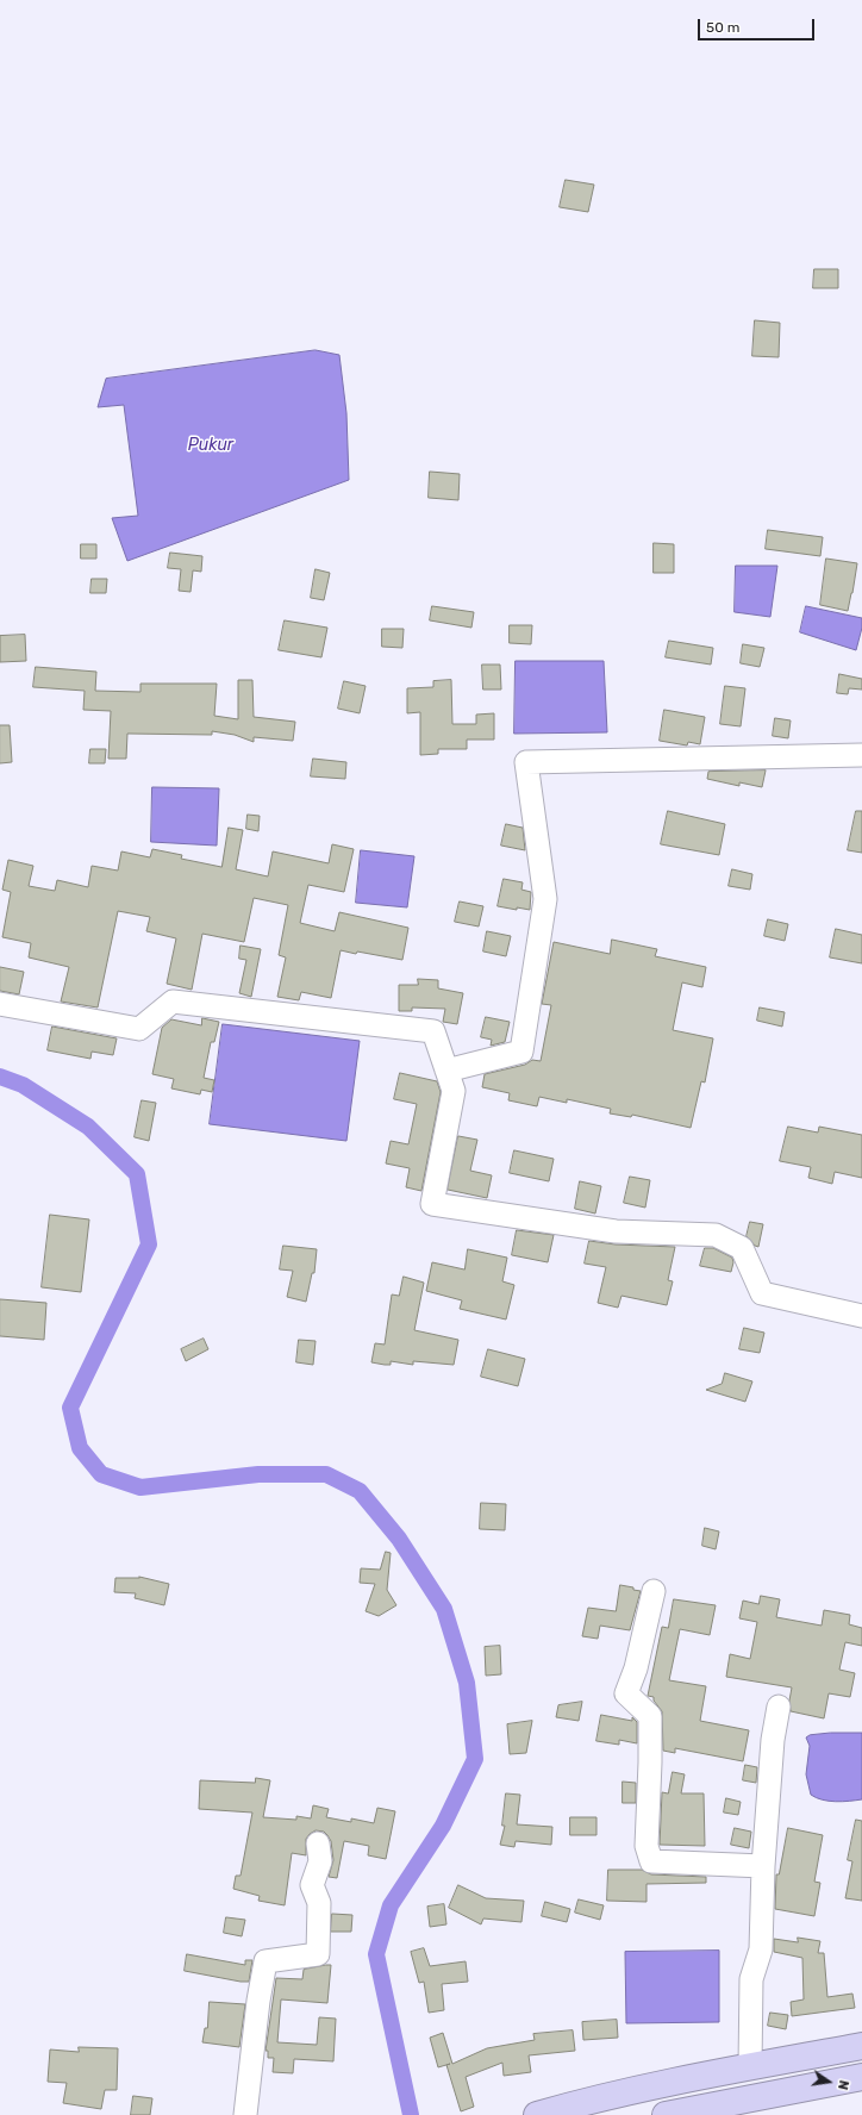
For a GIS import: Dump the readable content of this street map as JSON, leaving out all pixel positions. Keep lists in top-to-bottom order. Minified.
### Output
{"water":["Pukur"],"scale_bar":"50 m","north":"right"}
